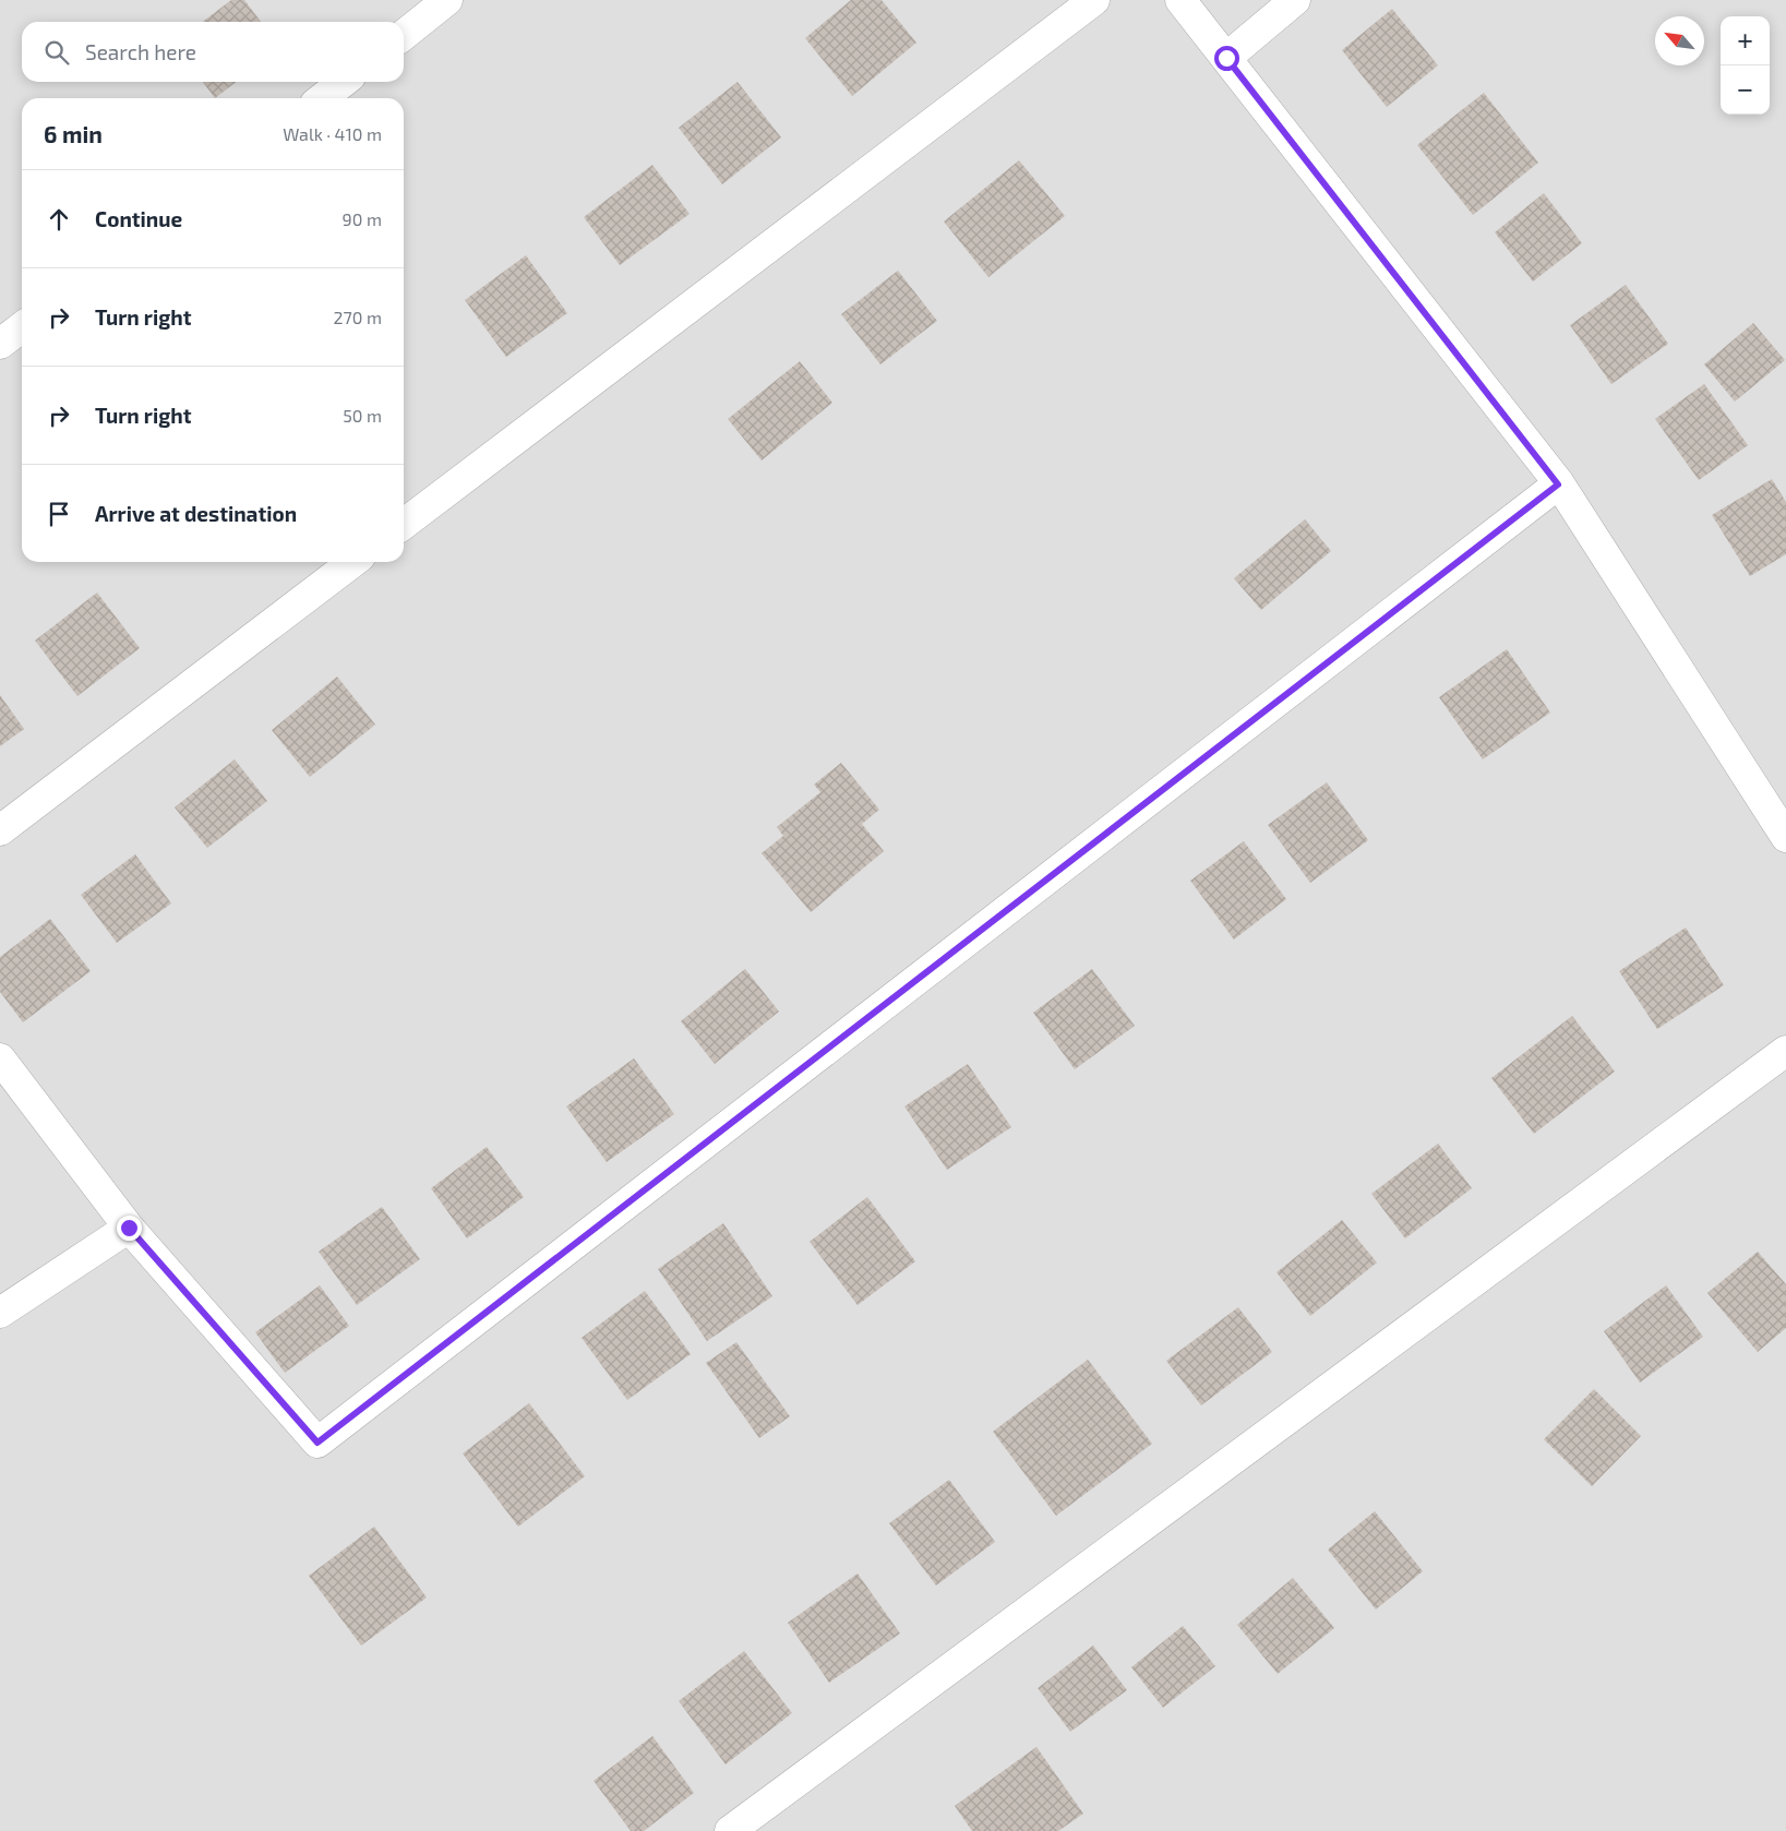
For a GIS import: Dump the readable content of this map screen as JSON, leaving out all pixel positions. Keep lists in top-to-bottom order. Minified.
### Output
{"north":"top left","page":{"map_buttons":["+","−"],"search":"Search here","heading":["6 min","Walk · 410 m"],"list":[["Continue","90 m"],["Turn right","270 m"],["Turn right","50 m"],"Arrive at destination"]}}
